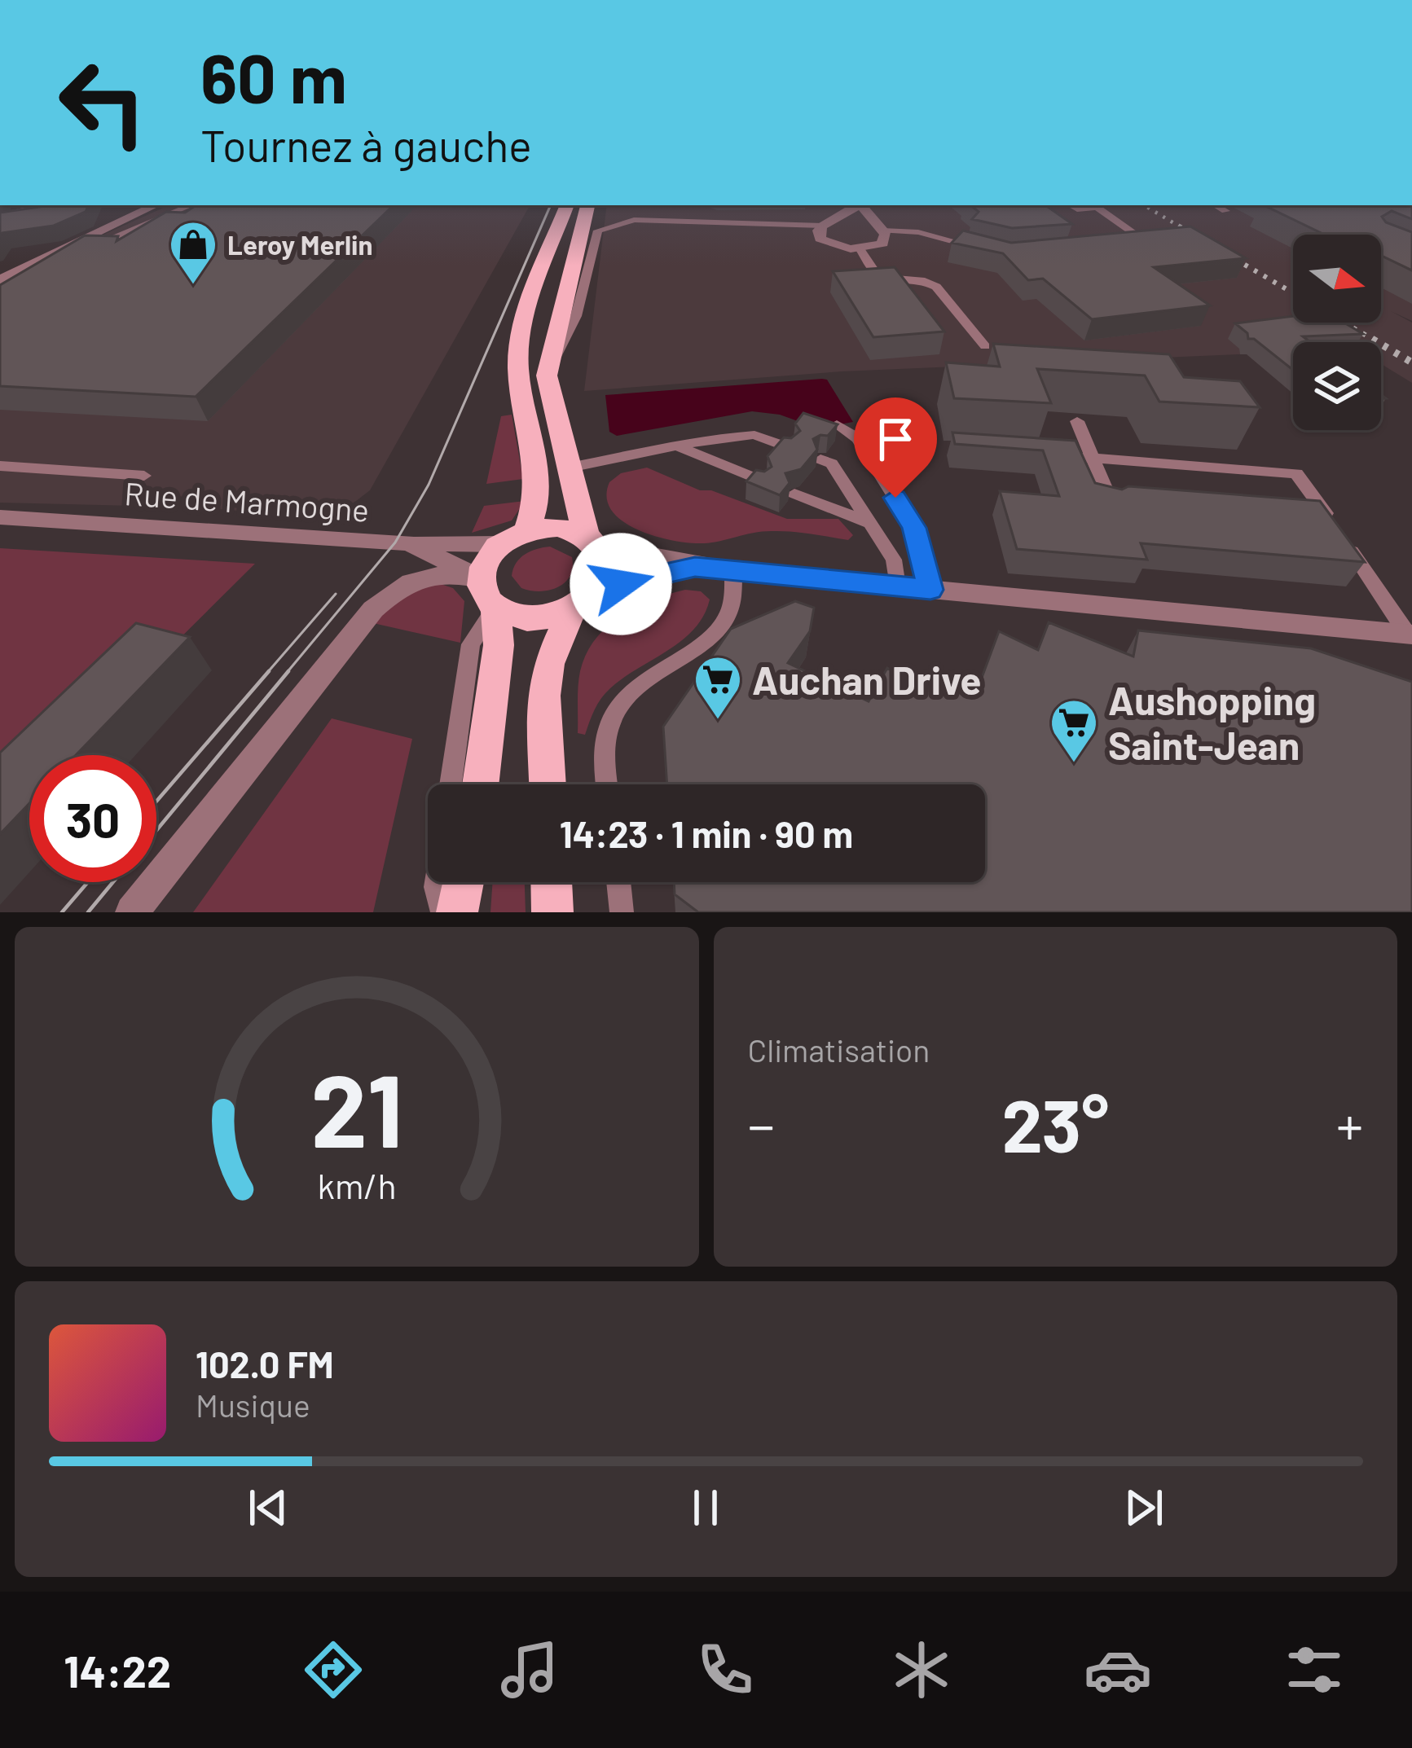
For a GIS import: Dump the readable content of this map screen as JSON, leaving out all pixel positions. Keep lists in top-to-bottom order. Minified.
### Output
{"streets":{"street":["Rue de Marmogne"]},"places":{"shop":["Leroy Merlin"],"supermarket":["Auchan Drive","Aushopping Saint-Jean"]},"north":"right","page":{"turn":["60 m","Tournez à gauche"],"limit":"30","trip":"14:23 · 1 min · 90 m","tile":"Climatisation","heat":["−","23°","+"],"song":["102.0 FM","Musique"],"tabs":"14:22","gauge":["21","km/h"]}}
